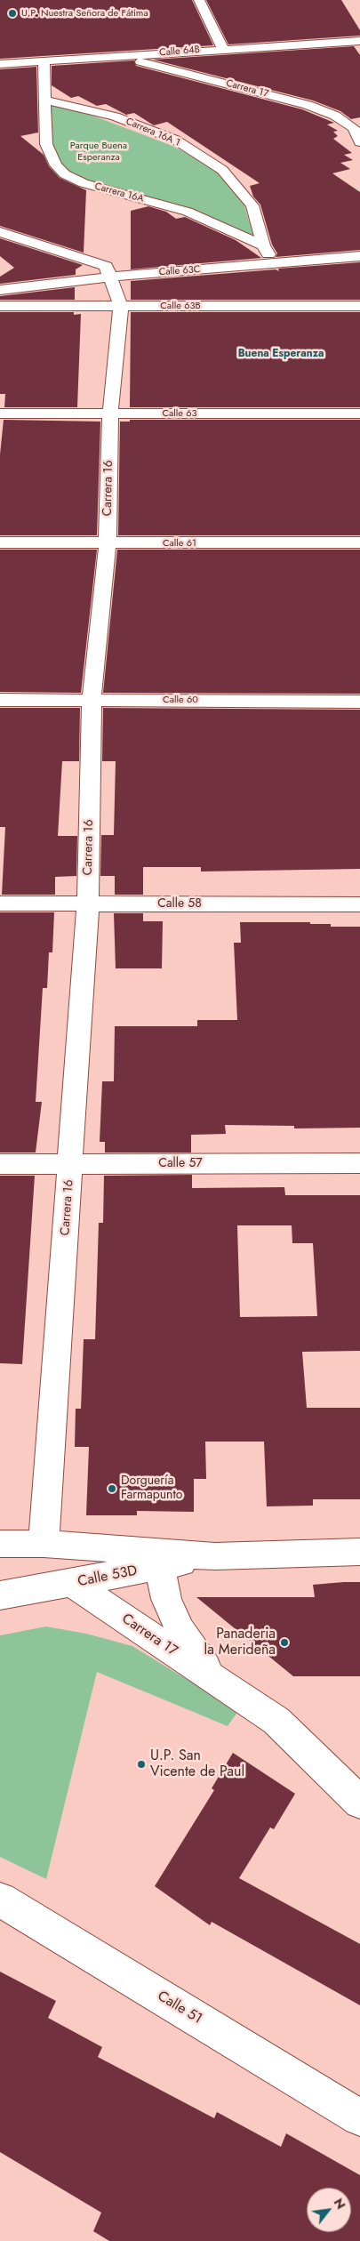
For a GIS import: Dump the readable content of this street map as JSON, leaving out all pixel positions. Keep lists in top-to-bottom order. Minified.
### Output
{"streets":{"street":["Calle 64B","Carrera 17","Carrera 16A 1","Carrera 16A","Calle 63C","Calle 63B","Calle 63","Carrera 16","Calle 61","Calle 60","Calle 58","Calle 57","Calle 53D","Calle 51"]},"crossings":[["Calle 64B","Carrera 17"],["Calle 64B","Carrera 16A"],["Carrera 17","Calle 53D"],["Carrera 16A 1","Carrera 16A"],["Calle 63C","Carrera 16"],["Calle 63B","Carrera 16"],["Calle 63","Carrera 16"],["Carrera 16","Calle 61"],["Carrera 16","Calle 60"],["Carrera 16","Calle 58"],["Carrera 16","Calle 57"],["Carrera 16","Calle 53D"]],"districts":["Buena Esperanza"],"parks":["Parque Buena Esperanza"],"places":["U.P. Nuestra Señora de Fátima","Dorguería Farmapunto","Panaderia la Merideña","U.P. San Vicente de Paul"],"north":"top right"}
